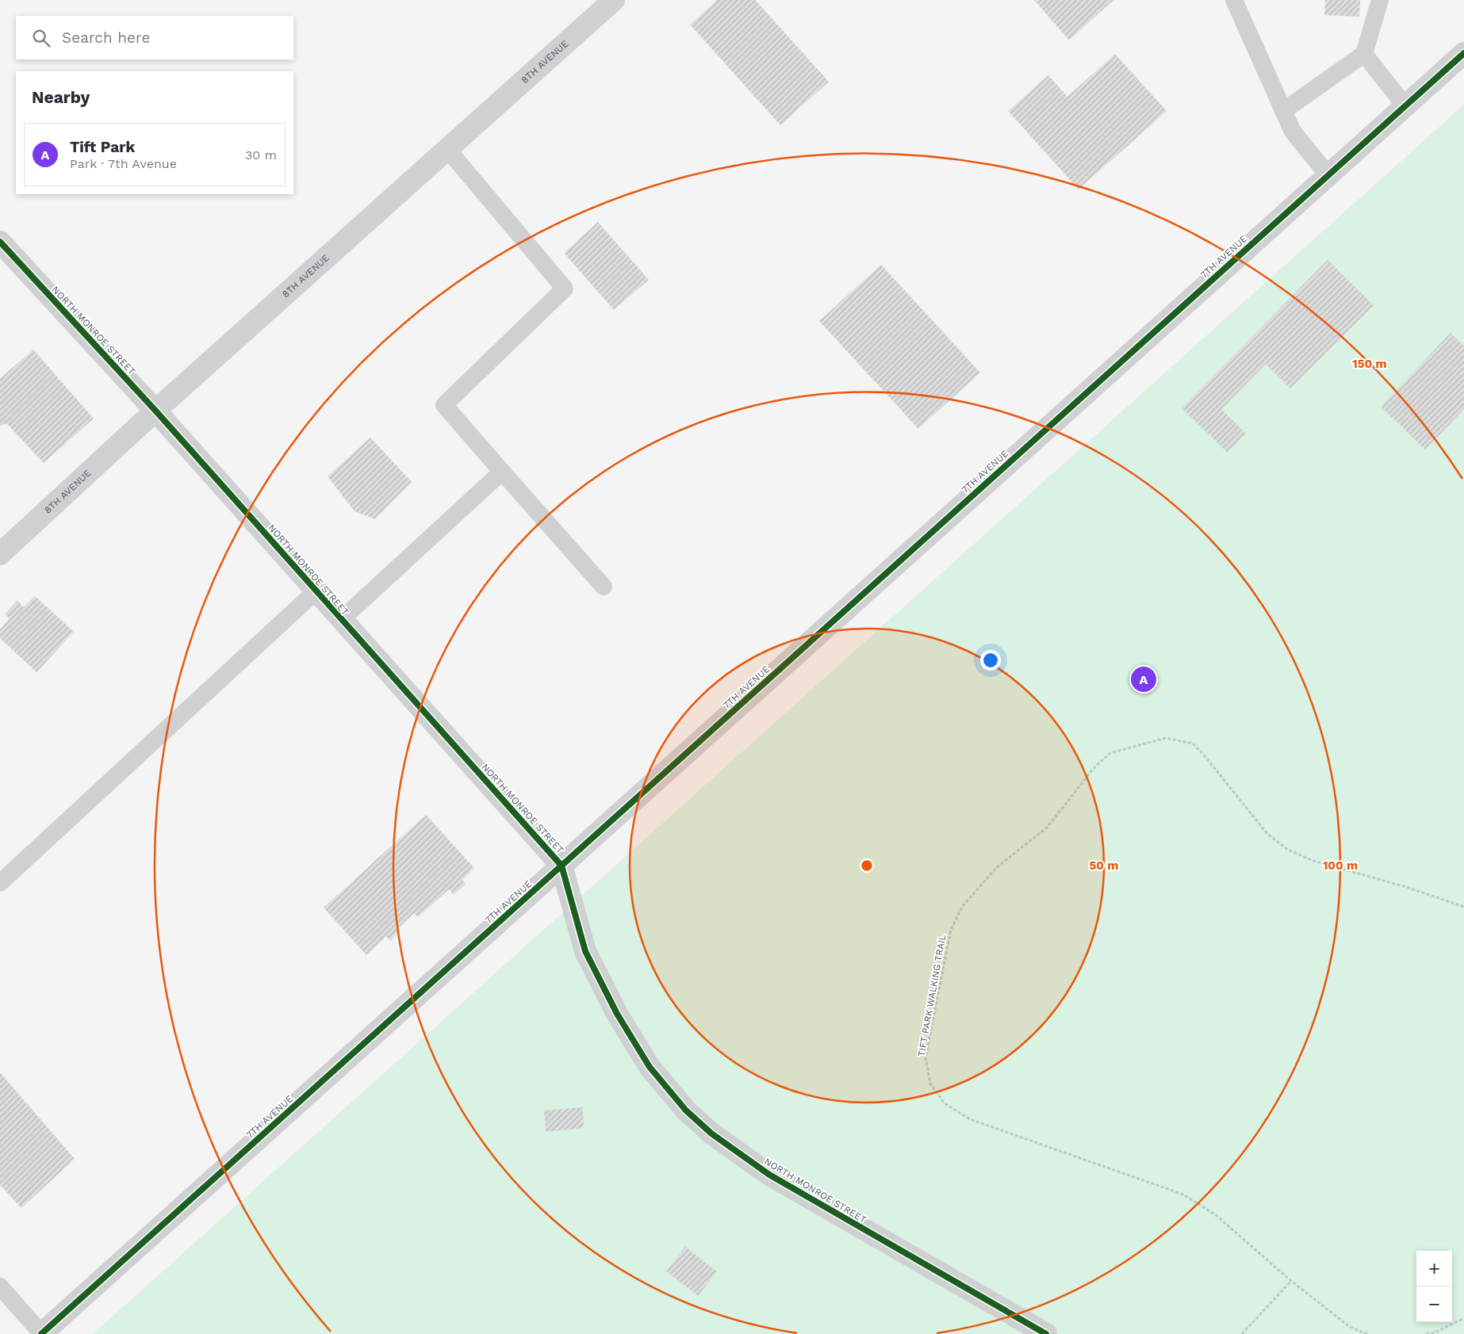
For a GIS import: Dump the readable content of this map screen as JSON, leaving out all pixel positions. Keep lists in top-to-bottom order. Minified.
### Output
{"streets":{"street":["8TH AVENUE","7TH AVENUE","NORTH MONROE STREET"],"path":["TIFT PARK WALKING TRAIL"]},"crossings":[["8TH AVENUE","NORTH MONROE STREET"],["7TH AVENUE","NORTH MONROE STREET"]],"page":{"search":"Search here","heading":"Nearby","list":[{"mark":"A","name":"Tift Park","note":"Park · 7th Avenue","value":"30 m"}],"pins":"A","map_buttons":["+","−"]},"rings":["150 m","50 m","100 m"]}
